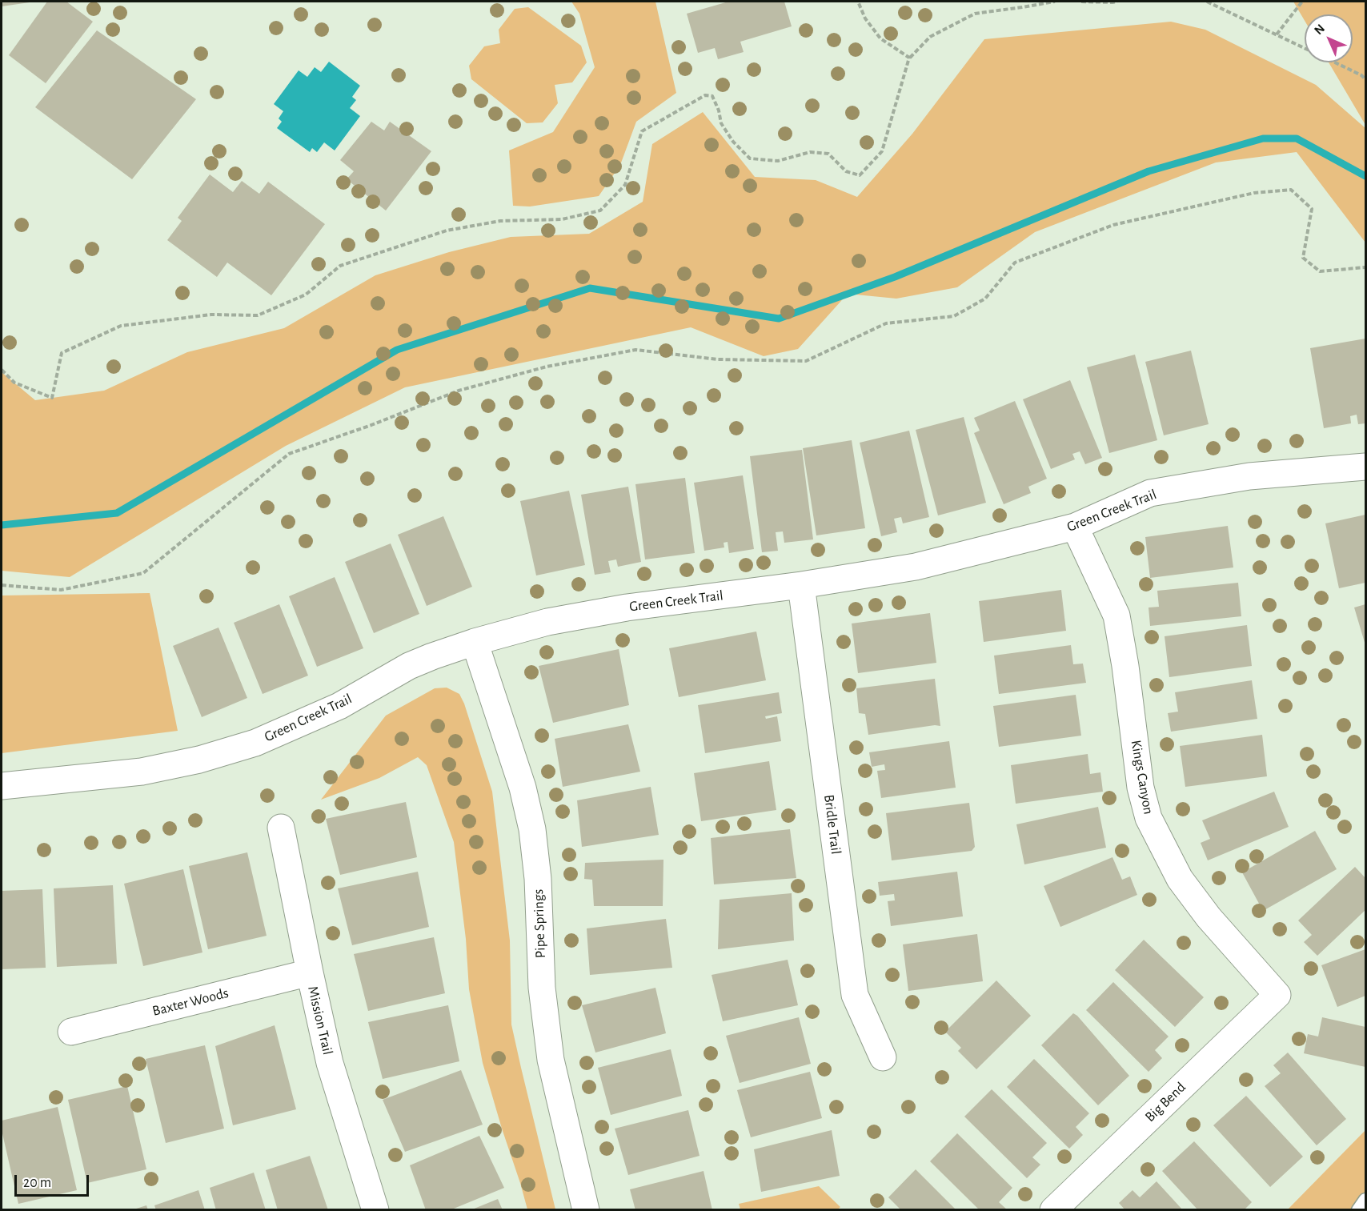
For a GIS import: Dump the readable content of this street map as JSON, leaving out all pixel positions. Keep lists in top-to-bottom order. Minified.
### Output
{"streets":{"street":["Green Creek Trail","Kings Canyon","Bridle Trail","Pipe Springs","Baxter Woods","Mission Trail","Big Bend"]},"crossings":[["Green Creek Trail","Kings Canyon"],["Green Creek Trail","Bridle Trail"],["Green Creek Trail","Pipe Springs"],["Kings Canyon","Big Bend"],["Baxter Woods","Mission Trail"]],"scale_bar":"20 m","north":"top left"}
